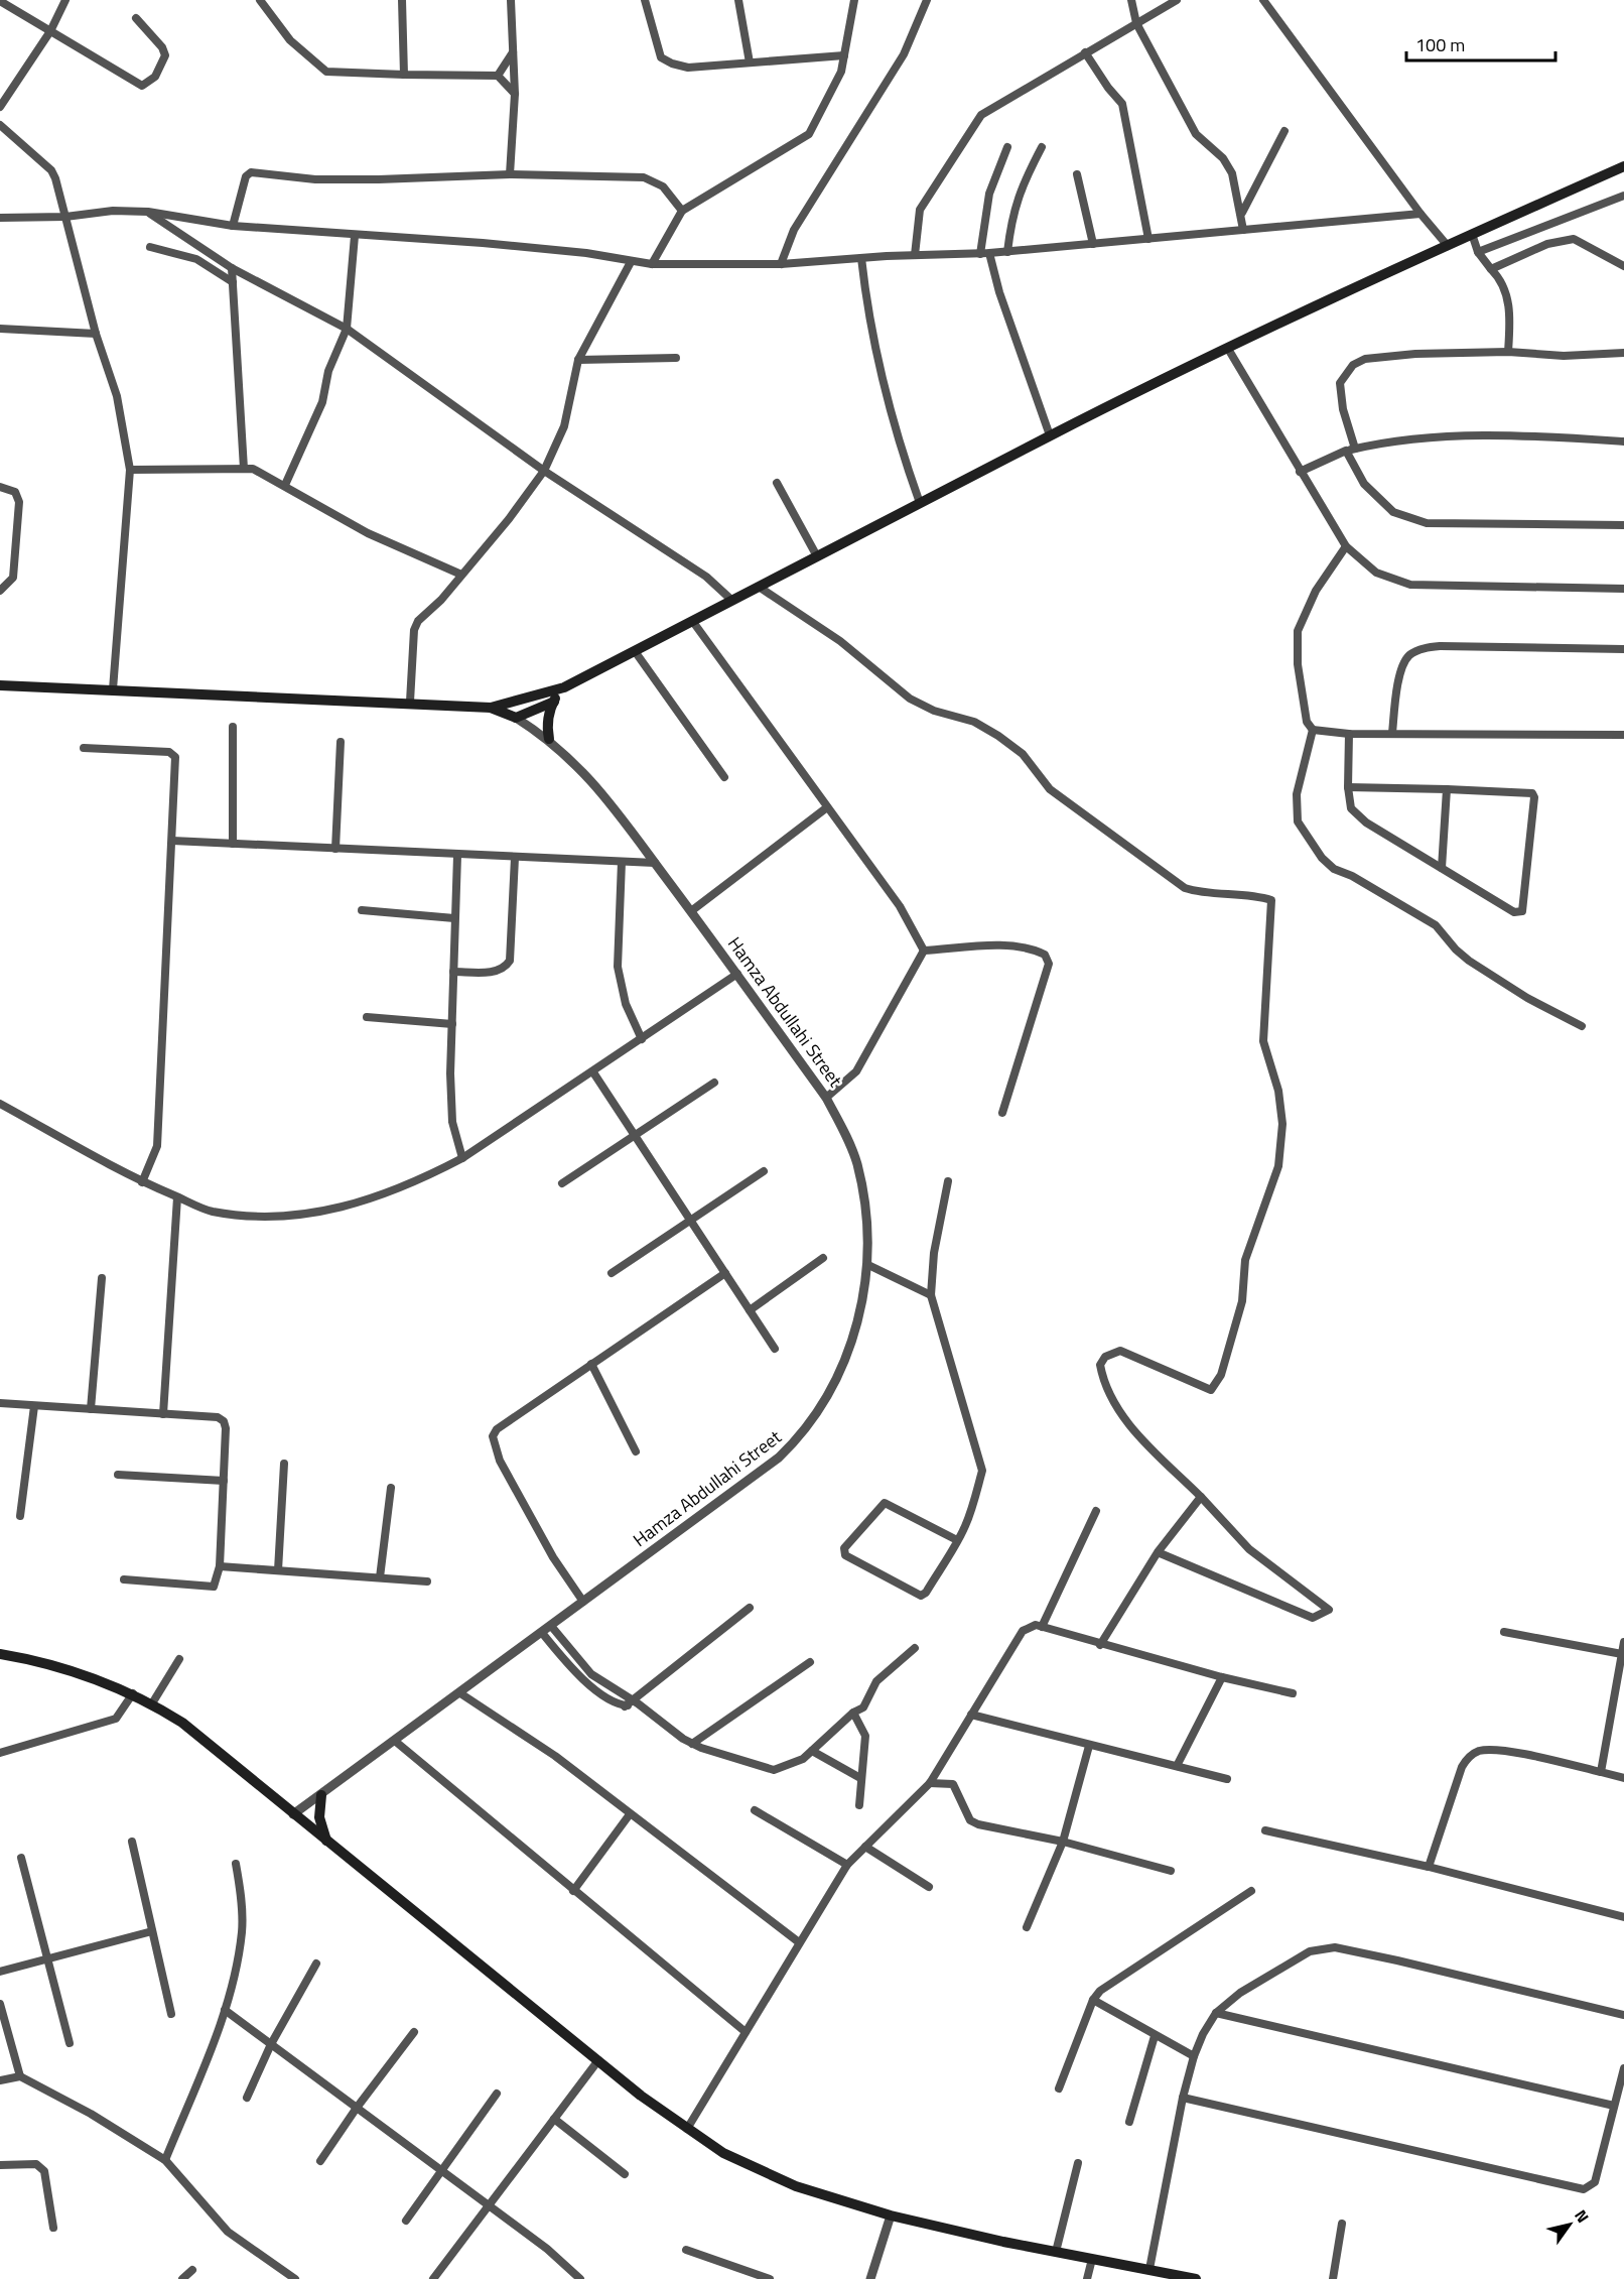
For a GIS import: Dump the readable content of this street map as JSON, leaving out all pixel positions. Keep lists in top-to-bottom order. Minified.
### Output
{"streets":{"street":["Hamza Abdullahi Street"]},"scale_bar":"100 m","north":"top right"}
